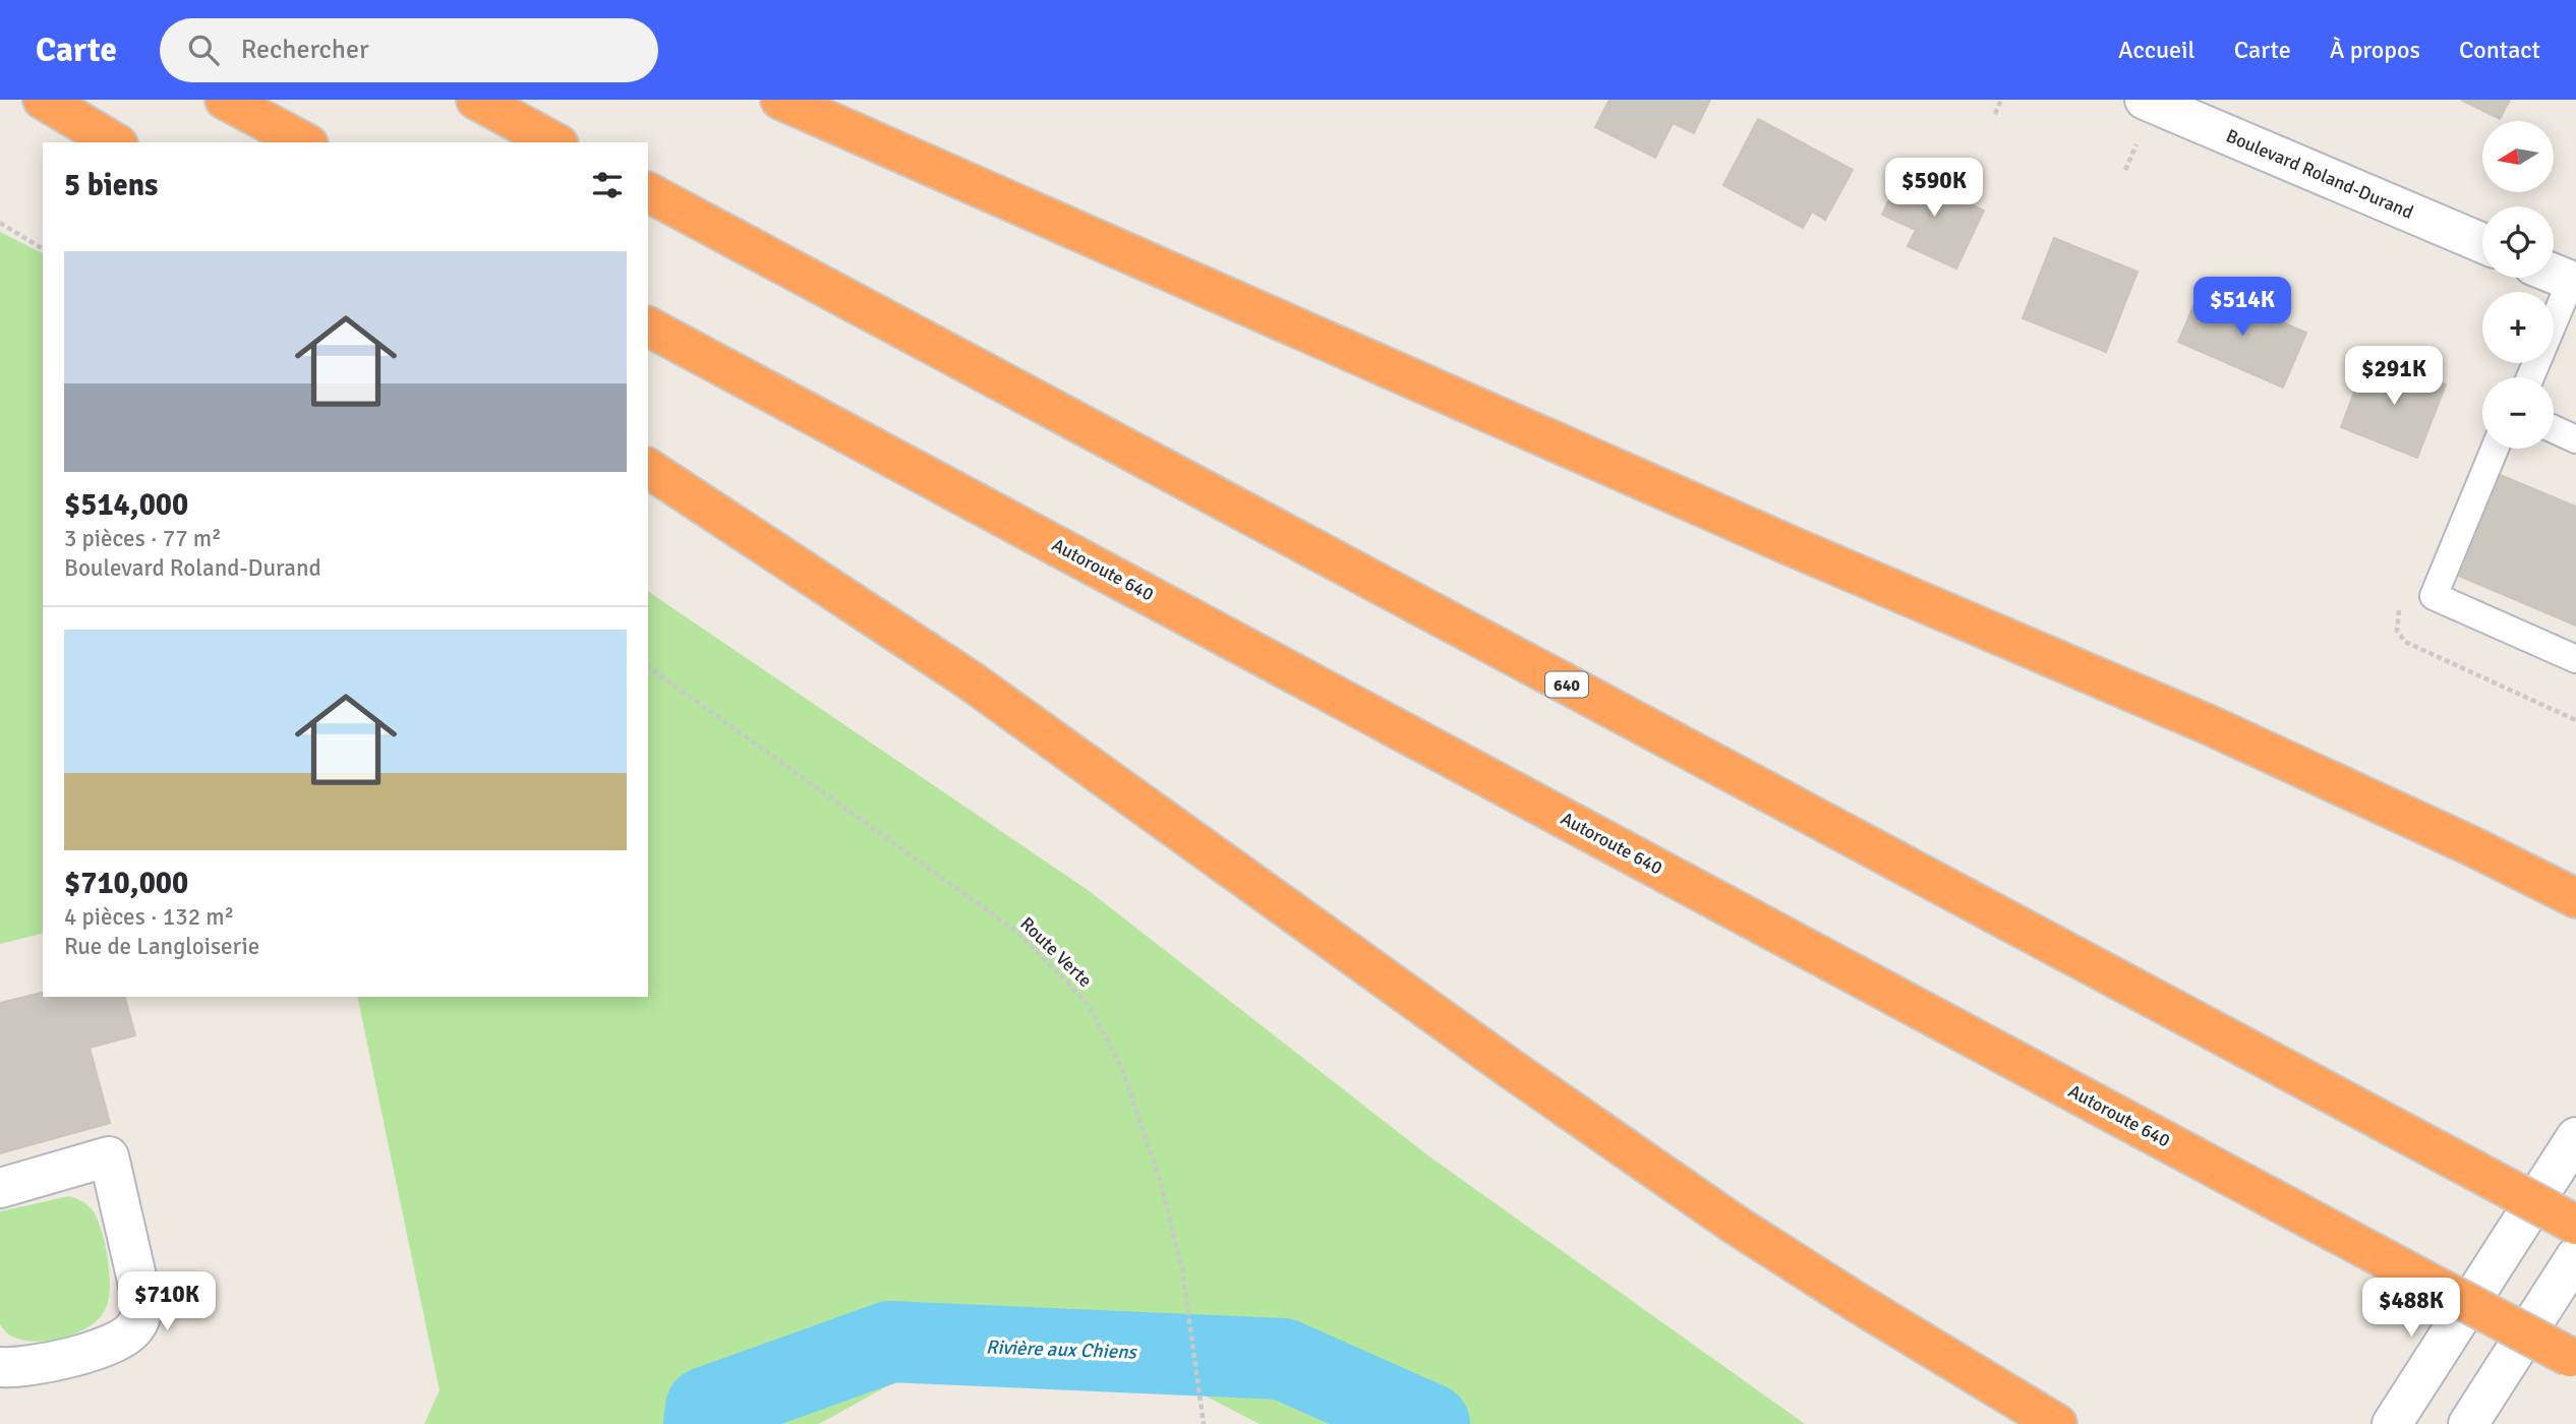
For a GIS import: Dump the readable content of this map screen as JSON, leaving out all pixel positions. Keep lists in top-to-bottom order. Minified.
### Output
{"streets":{"highway":["Autoroute 640","640"],"street":["Boulevard Roland-Durand"],"path":["Route Verte"]},"water":["Rivière aux Chiens"],"north":"left","page":{"header":"Carte","search":"Rechercher","nav":["Accueil","Carte","À propos","Contact"],"map_buttons":["+","−"],"heading":"5 biens","price":["$590K","$514K","$291K","$710K","$488K"],"list":[{"name":"$514,000","note":"3 pièces · 77 m² · Boulevard Roland-Durand"},{"name":"$710,000","note":"4 pièces · 132 m² · Rue de Langloiserie"}]}}
